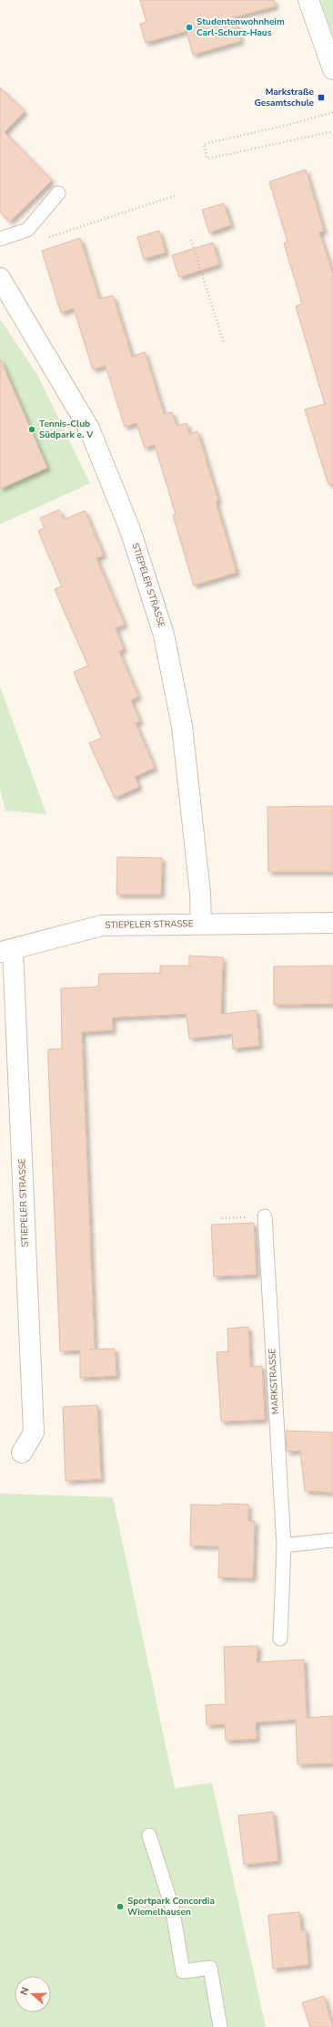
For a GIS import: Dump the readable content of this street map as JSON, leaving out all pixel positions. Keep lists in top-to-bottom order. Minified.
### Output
{"streets":{"street":["STIEPELER STRASSE"],"lane":["MARKSTRASSE"]},"places":{"other":["Studentenwohnheim Carl-Schurz-Haus","Tennis-Club Südpark e. V","Sportpark Concordia Wiemelhausen"],"transit":["Markstraße Gesamtschule"]},"north":"left"}
